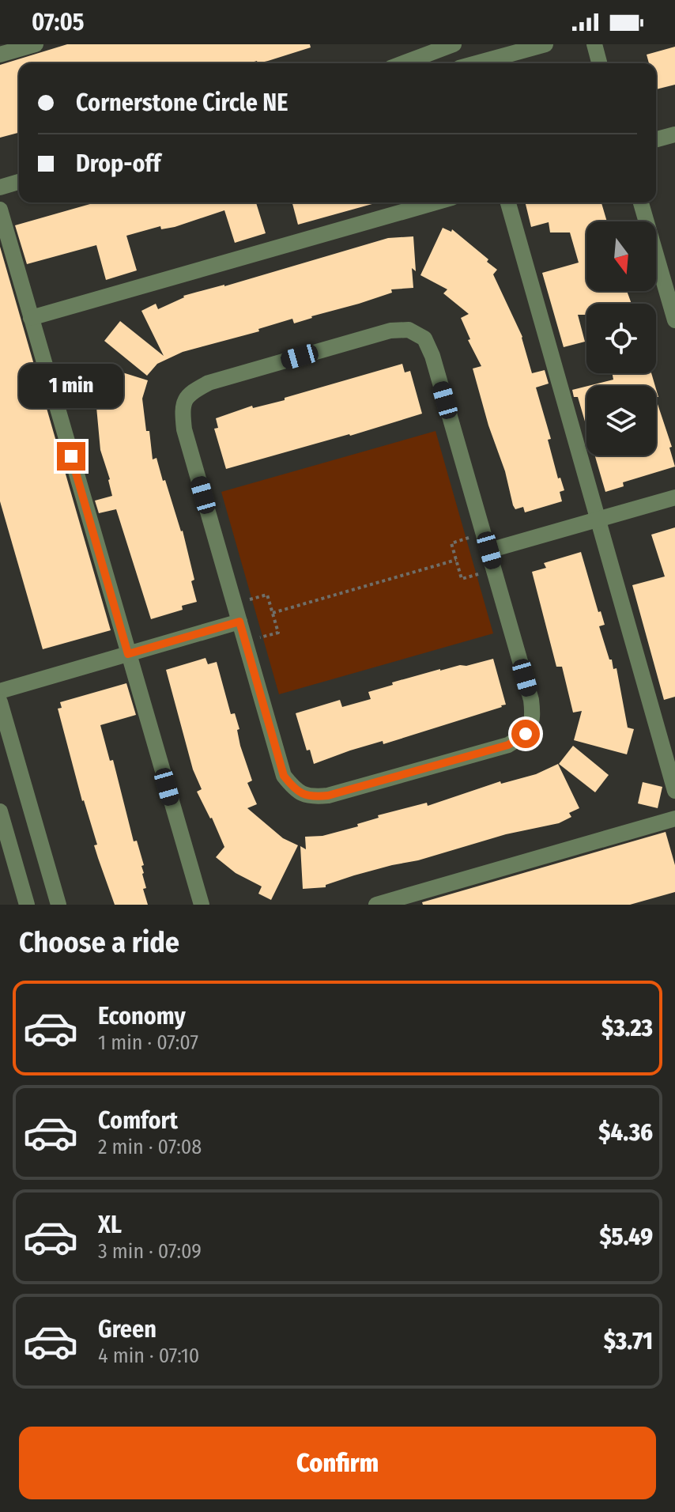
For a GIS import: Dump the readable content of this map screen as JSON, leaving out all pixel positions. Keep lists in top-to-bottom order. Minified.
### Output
{"north":"bottom","page":{"status":"07:05","banner":["Cornerstone Circle NE","Drop-off"],"bubble":"1 min","heading":"Choose a ride","list":[{"name":"Economy","note":"1 min · 07:07","value":"$3.23"},{"name":"Comfort","note":"2 min · 07:08","value":"$4.36"},{"name":"XL","note":"3 min · 07:09","value":"$5.49"},{"name":"Green","note":"4 min · 07:10","value":"$3.71"}],"buttons":"Confirm"}}
